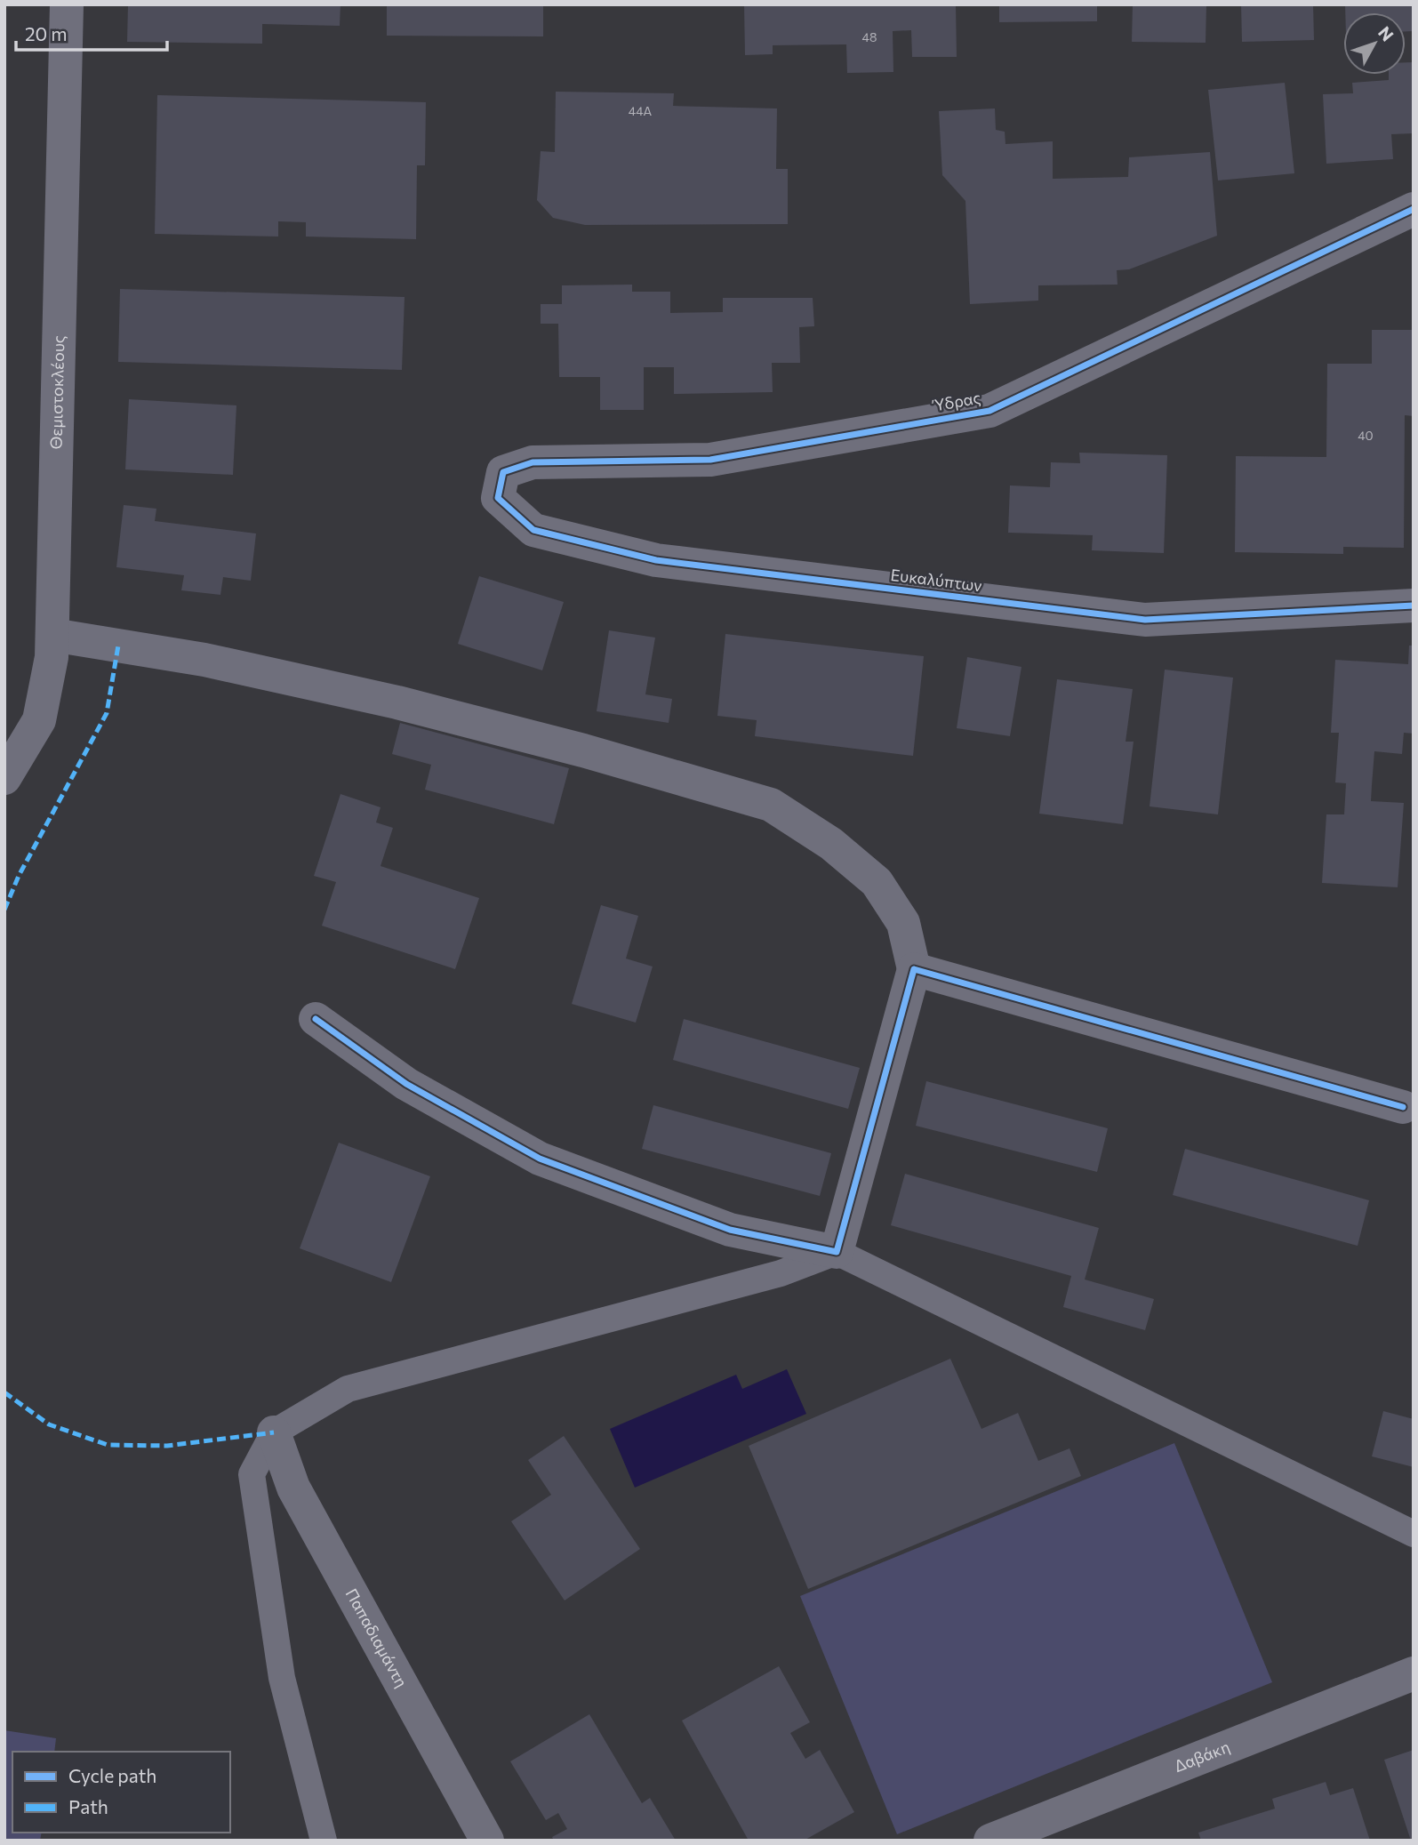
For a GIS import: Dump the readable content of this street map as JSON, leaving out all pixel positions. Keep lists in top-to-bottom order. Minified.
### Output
{"streets":{"street":["Θεμιστοκλέους","Ύδρας","Ευκαλύπτων","Παπαδιαμάντη","Δαβάκη"]},"crossings":[["Ύδρας","Ευκαλύπτων"]],"house_numbers":["48","44A","40"],"legend":["Cycle path","Path"],"scale_bar":"20 m","north":"top right"}
